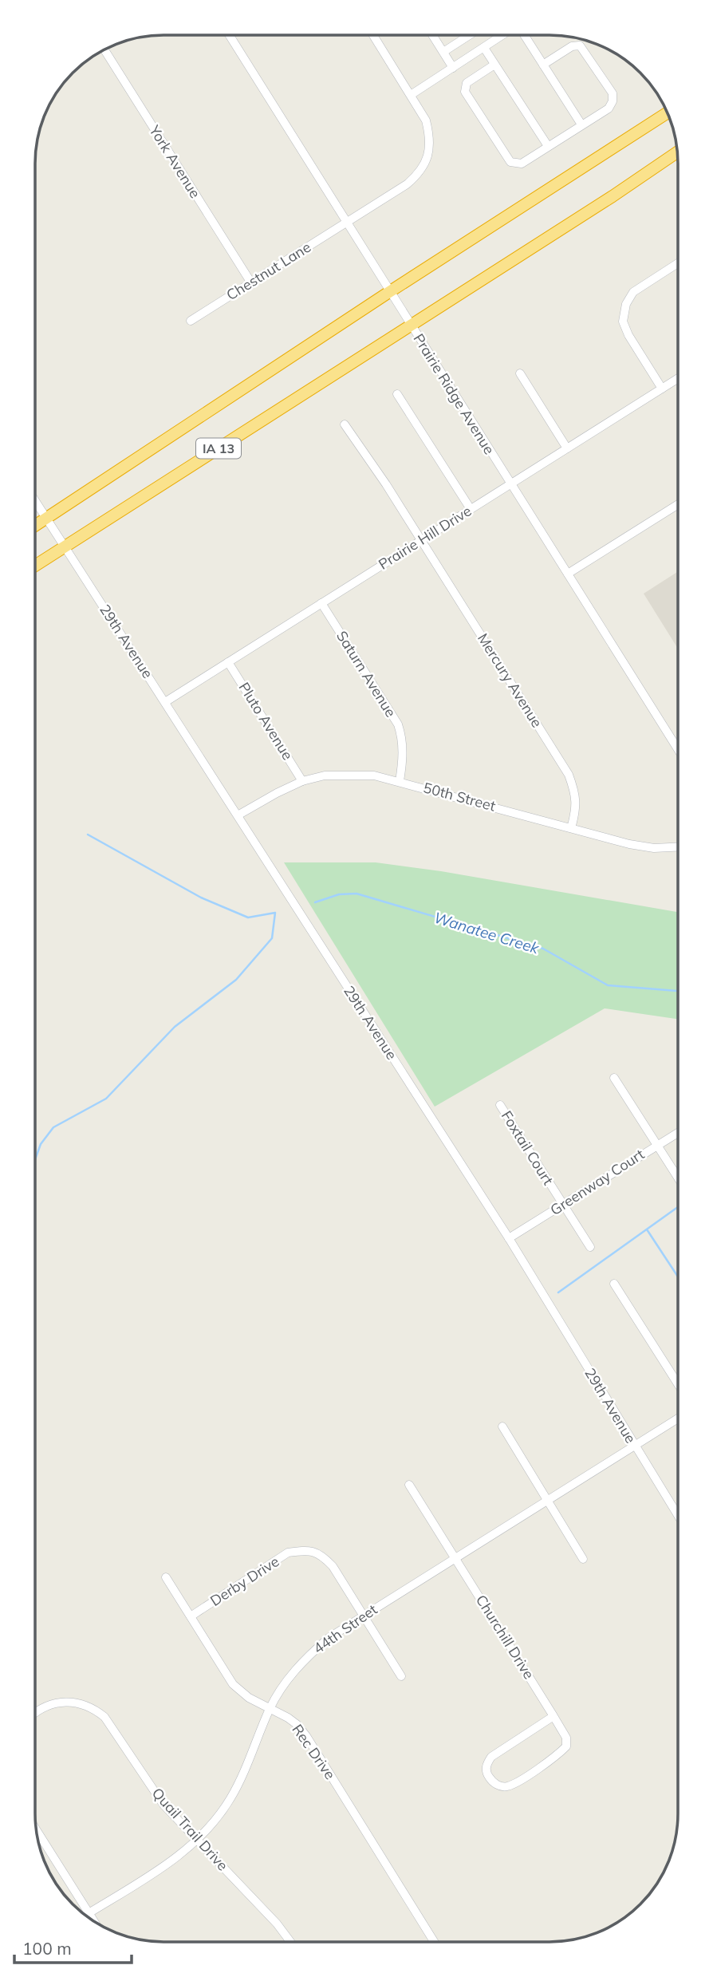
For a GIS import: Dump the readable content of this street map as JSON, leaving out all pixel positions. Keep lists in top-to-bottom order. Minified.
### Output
{"streets":{"highway":["IA 13"],"street":["York Avenue","Chestnut Lane","Prairie Ridge Avenue","Prairie Hill Drive","29th Avenue","Saturn Avenue","Mercury Avenue","Pluto Avenue","50th Street","Foxtail Court","Greenway Court","Derby Drive","44th Street","Churchill Drive","Rec Drive","Quail Trail Drive"]},"crossings":[["York Avenue","Chestnut Lane"],["Chestnut Lane","Prairie Ridge Avenue"],["Prairie Ridge Avenue","IA 13"],["Prairie Ridge Avenue","Prairie Hill Drive"],["IA 13","29th Avenue"],["Prairie Hill Drive","29th Avenue"],["Prairie Hill Drive","Saturn Avenue"],["Prairie Hill Drive","Mercury Avenue"],["Prairie Hill Drive","Pluto Avenue"],["29th Avenue","50th Street"],["29th Avenue","Greenway Court"],["29th Avenue","44th Street"],["Saturn Avenue","50th Street"],["Mercury Avenue","50th Street"],["Pluto Avenue","50th Street"],["Foxtail Court","Greenway Court"],["Derby Drive","44th Street"],["Derby Drive","Rec Drive"],["44th Street","Churchill Drive"],["44th Street","Rec Drive"],["44th Street","Quail Trail Drive"]],"water":["Wanatee Creek"],"scale_bar":"100 m"}
